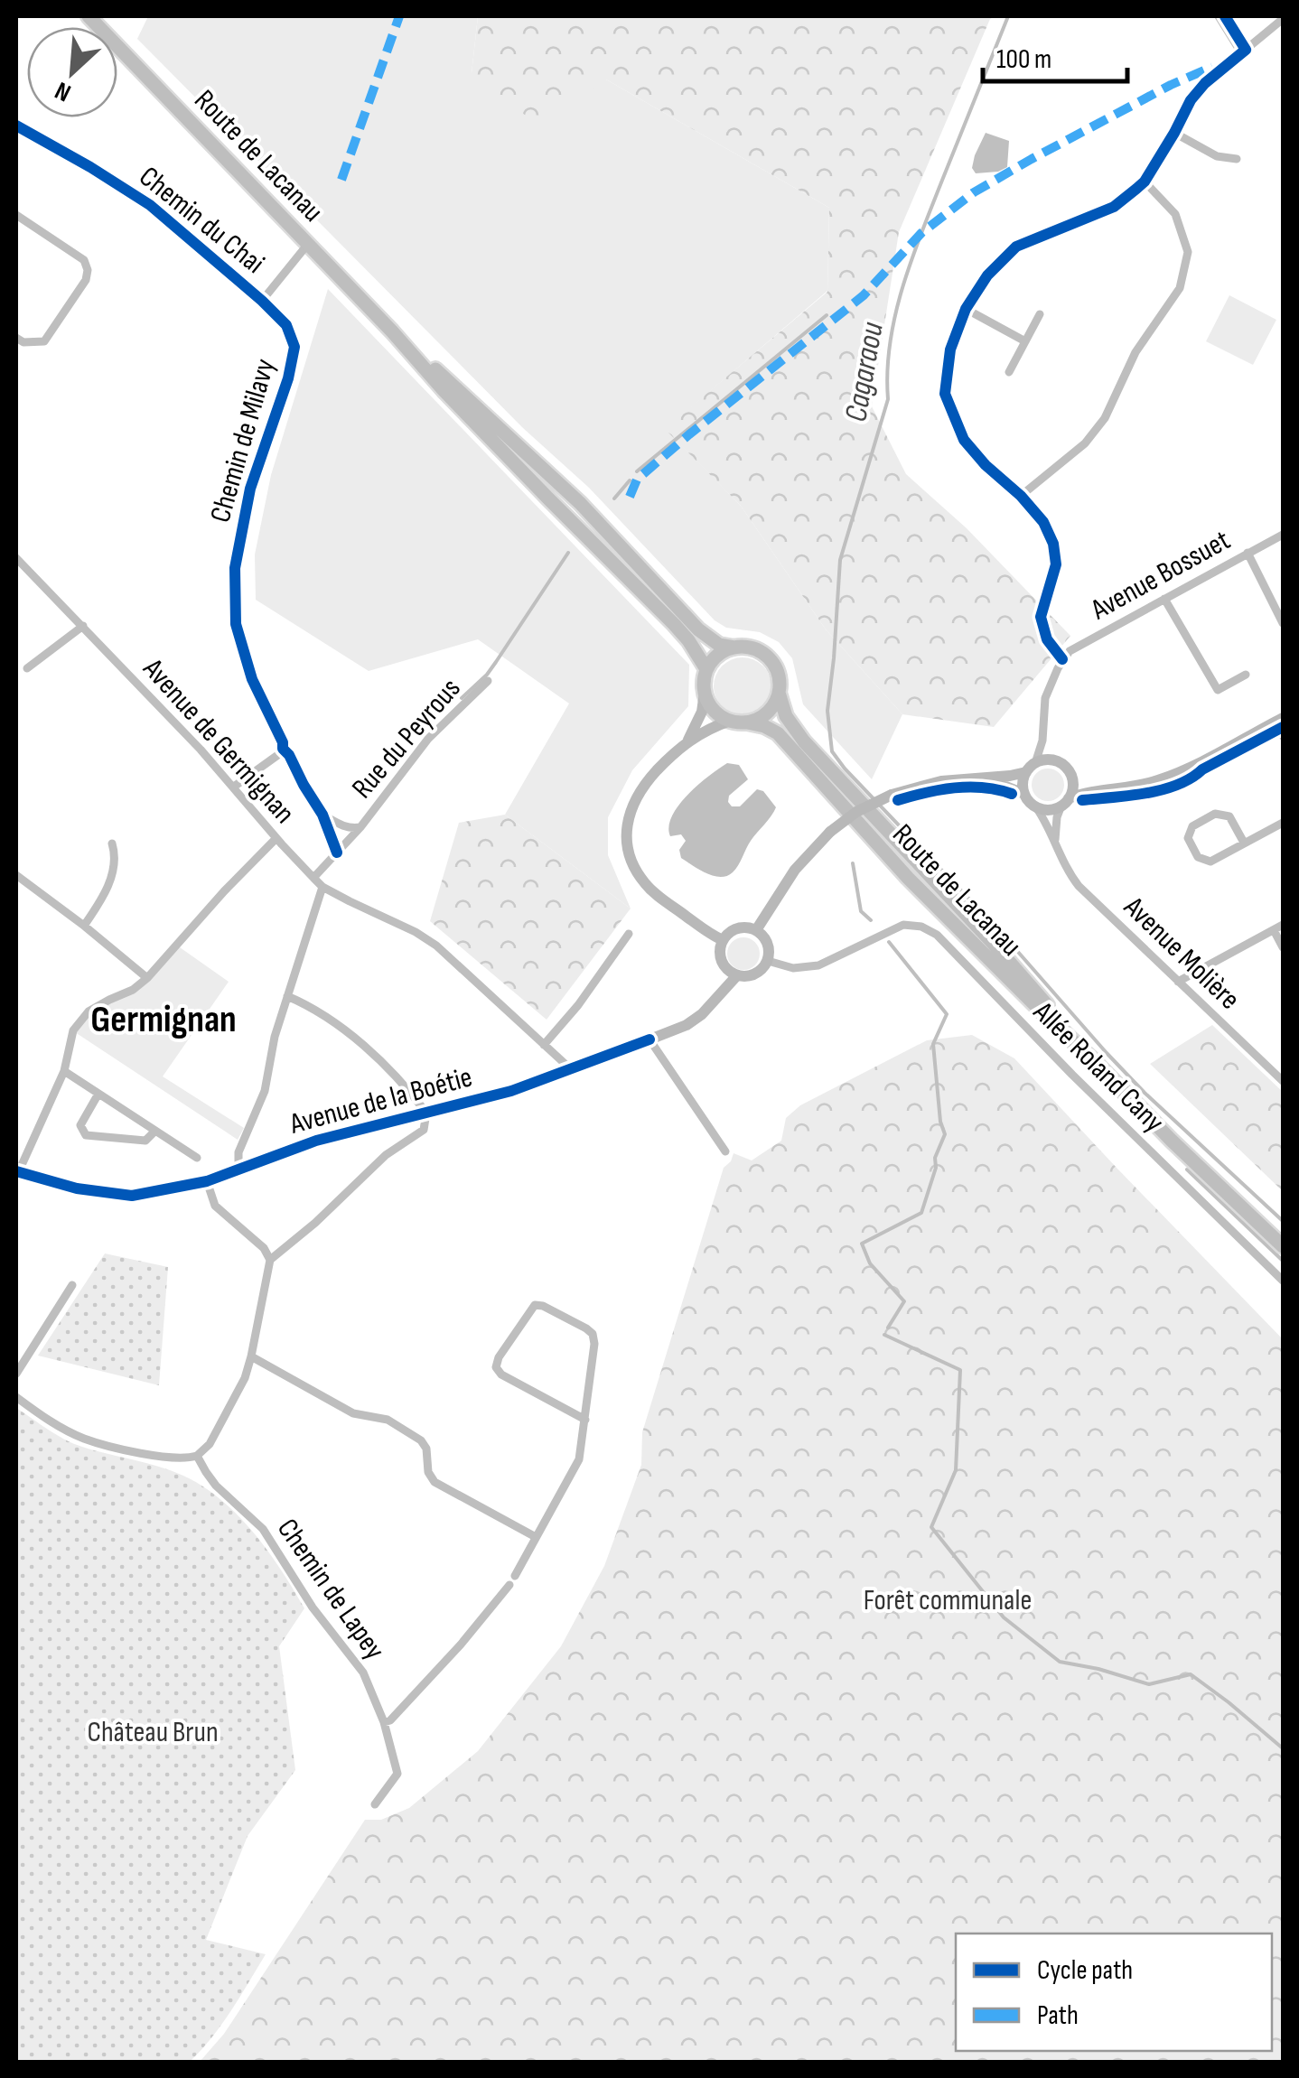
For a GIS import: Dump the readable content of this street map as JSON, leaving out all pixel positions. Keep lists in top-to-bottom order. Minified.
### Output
{"streets":{"main road":["Route de Lacanau","Avenue de la Boétie"],"street":["Chemin du Chai","Chemin de Milavy","Avenue Bossuet","Rue du Peyrous","Avenue de Germignan","Avenue Molière","Allée Roland Cany","Chemin de Lapey"]},"crossings":[["Chemin du Chai","Chemin de Milavy"],["Chemin de Milavy","Rue du Peyrous"],["Rue du Peyrous","Avenue de Germignan"],["Avenue de Germignan","Avenue de la Boétie"],["Allée Roland Cany","Avenue de la Boétie"]],"districts":["Germignan"],"water":["Cagaraou"],"parks":["Forêt communale","Château Brun"],"legend":["Cycle path","Path"],"scale_bar":"100 m","north":"bottom left"}
